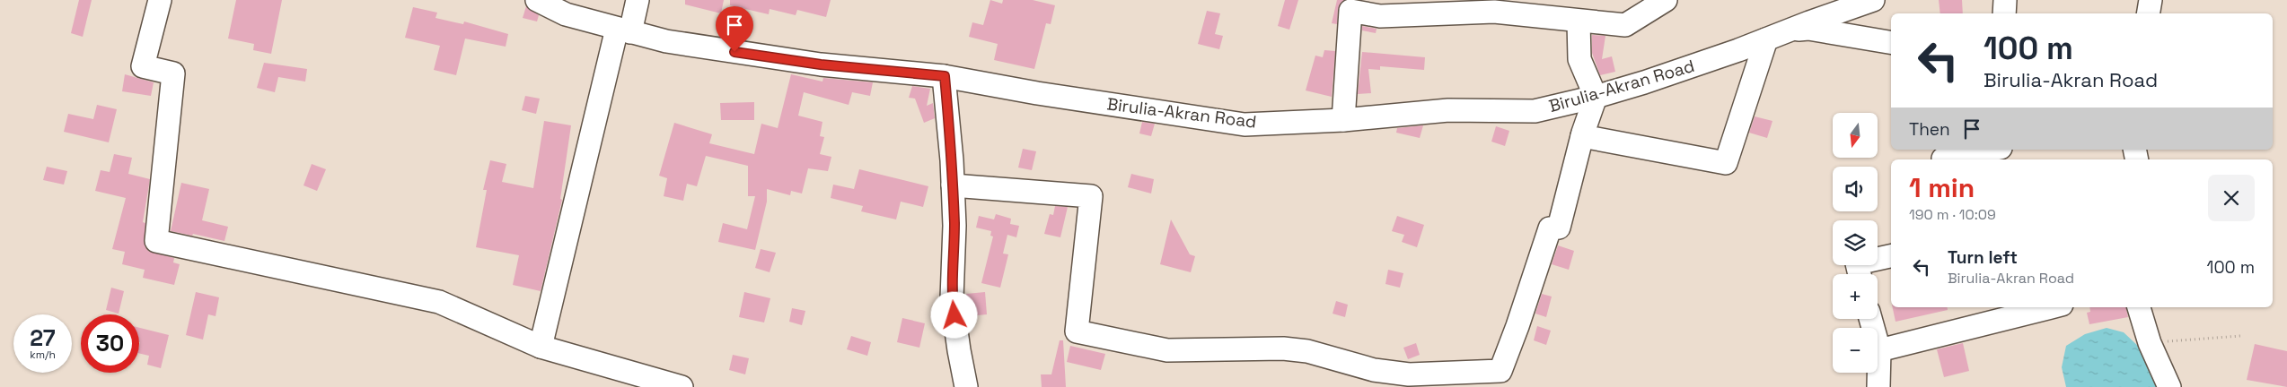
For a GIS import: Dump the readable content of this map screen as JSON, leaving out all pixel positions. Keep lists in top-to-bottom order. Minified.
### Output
{"streets":{"street":["Birulia-Akran Road"]},"north":"bottom","page":{"turn":["100 m","Birulia-Akran Road"],"then":"Then","map_buttons":["+","−"],"heading":["1 min","190 m · 10:09"],"list":[{"name":"Turn left","note":"Birulia-Akran Road","value":"100 m"}],"speed":"27 km/h","limit":"30"}}
